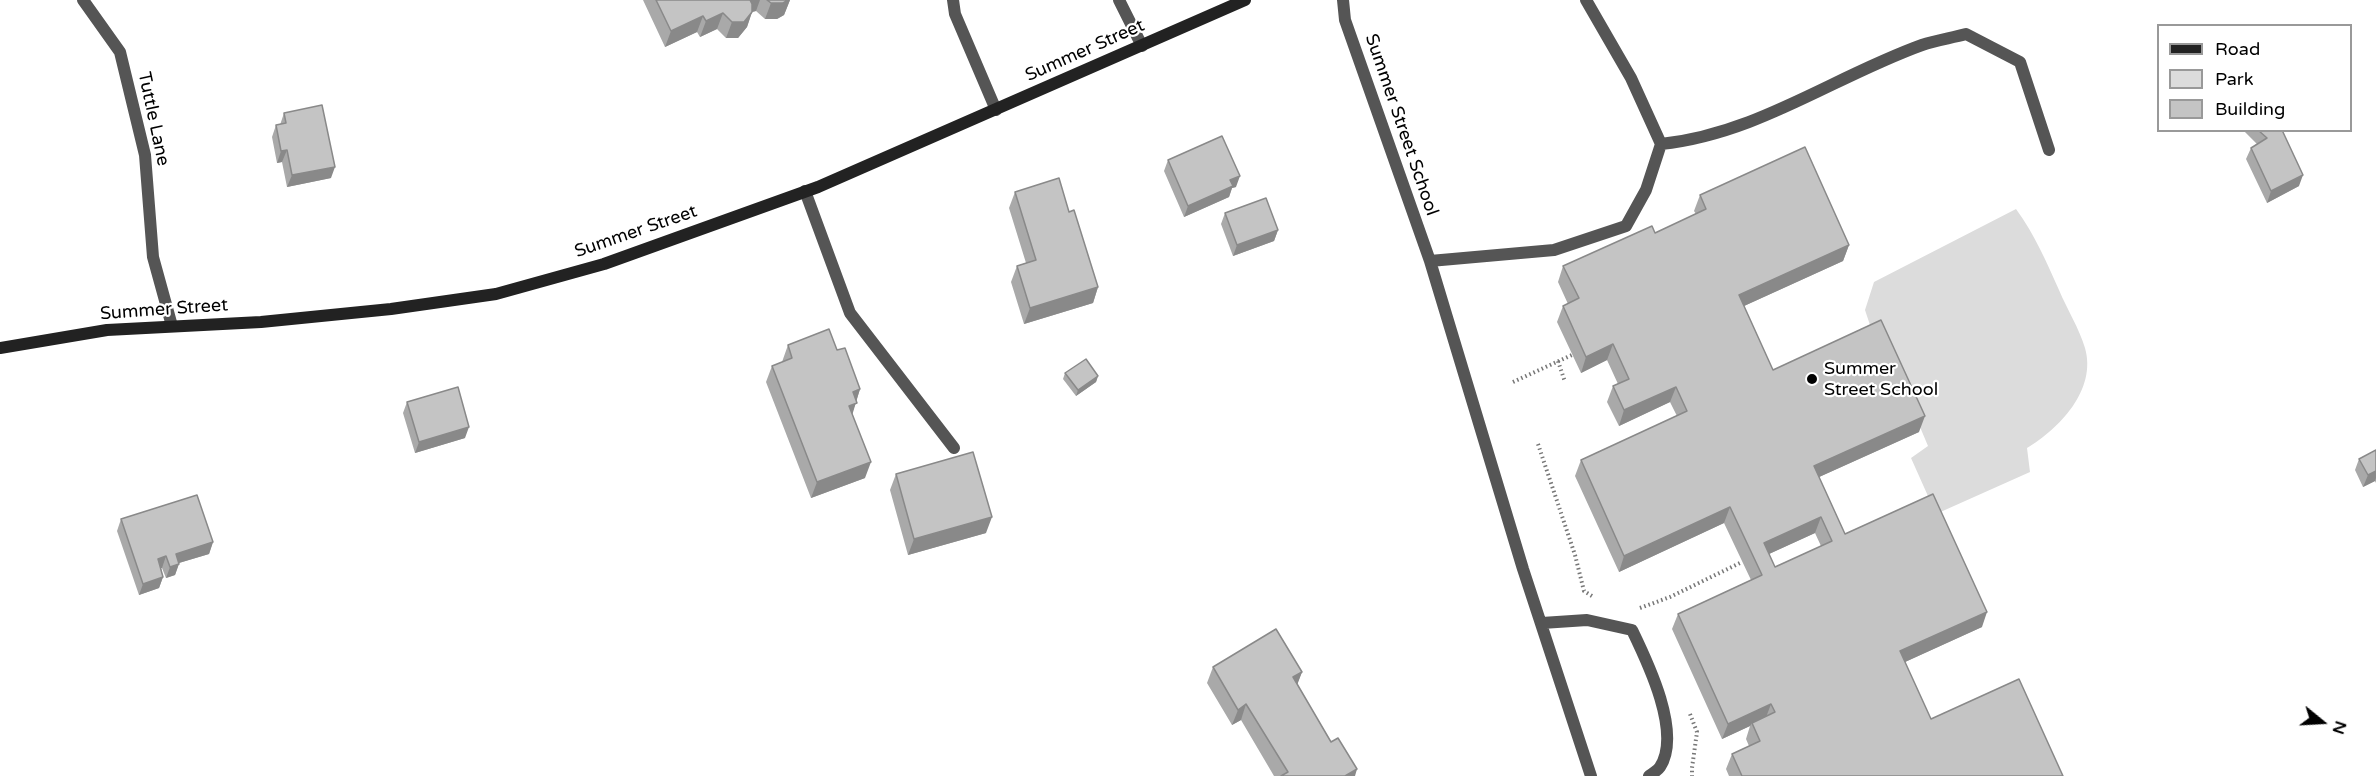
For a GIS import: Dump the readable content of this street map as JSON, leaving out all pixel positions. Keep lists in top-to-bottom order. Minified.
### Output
{"streets":{"main road":["Summer Street"],"street":["Tuttle Lane","Summer Street School"]},"crossings":[["Summer Street","Tuttle Lane"]],"places":["Summer Street School"],"legend":["Road","Park","Building"],"north":"right"}
